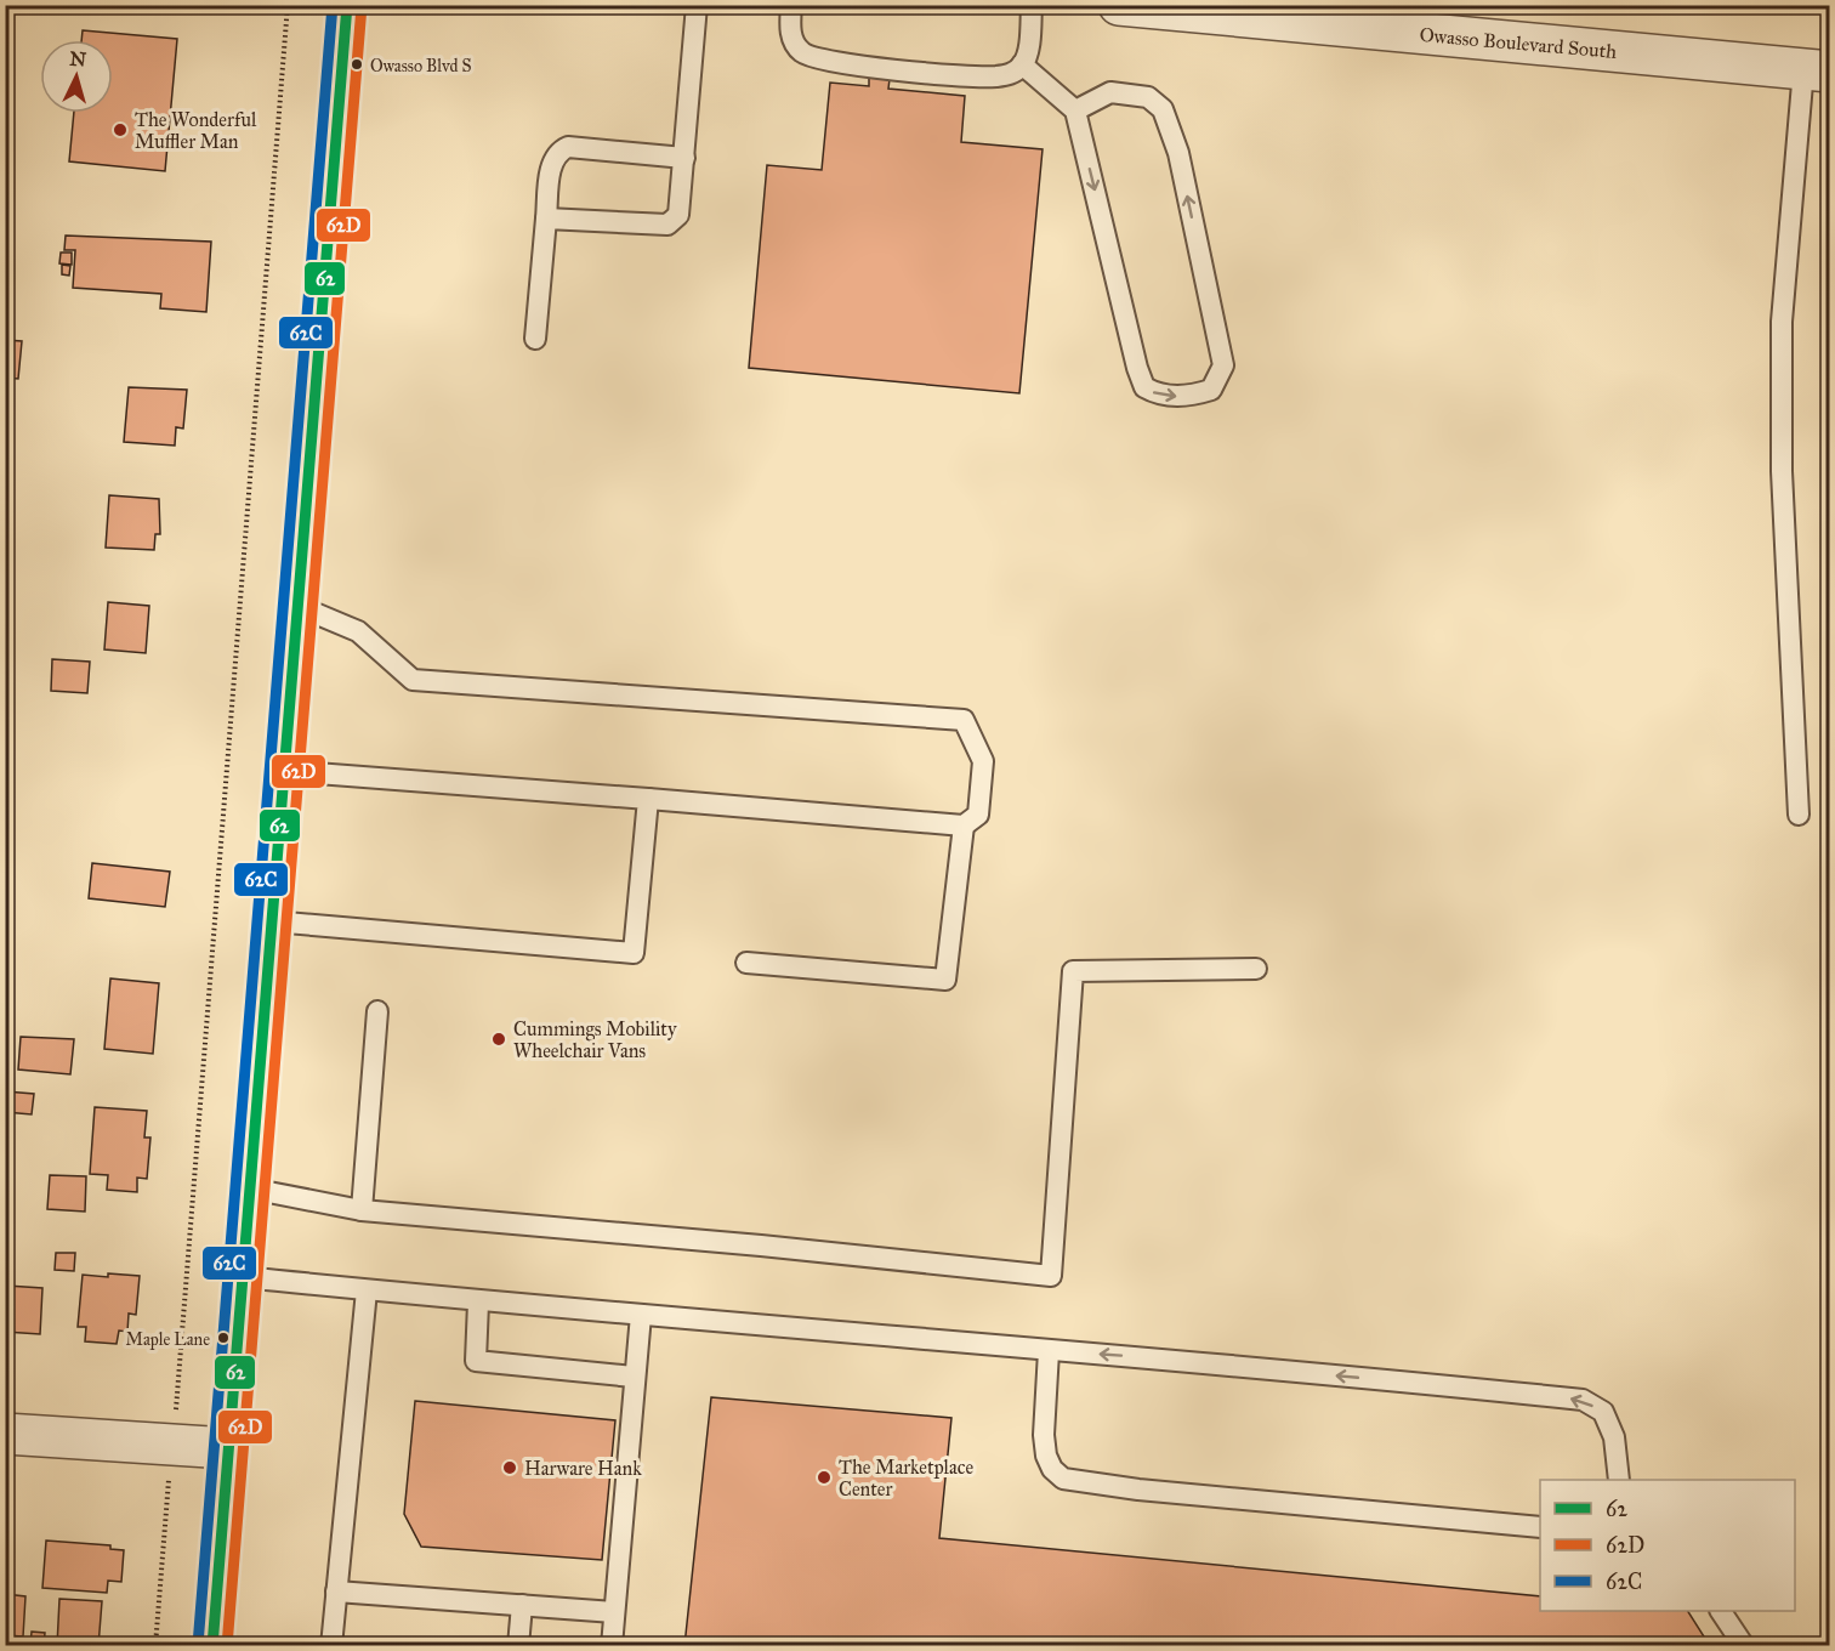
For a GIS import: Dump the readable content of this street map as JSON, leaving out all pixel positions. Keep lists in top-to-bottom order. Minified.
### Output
{"streets":{"main road":["Owasso Boulevard South"]},"places":["Owasso Blvd S","The Wonderful Muffler Man","Cummings Mobility Wheelchair Vans","Maple Lane","Harware Hank","The Marketplace Center"],"lines":["transit line 62","transit line 62C","transit line 62D"],"legend":["62","62D","62C"],"north":"top"}
